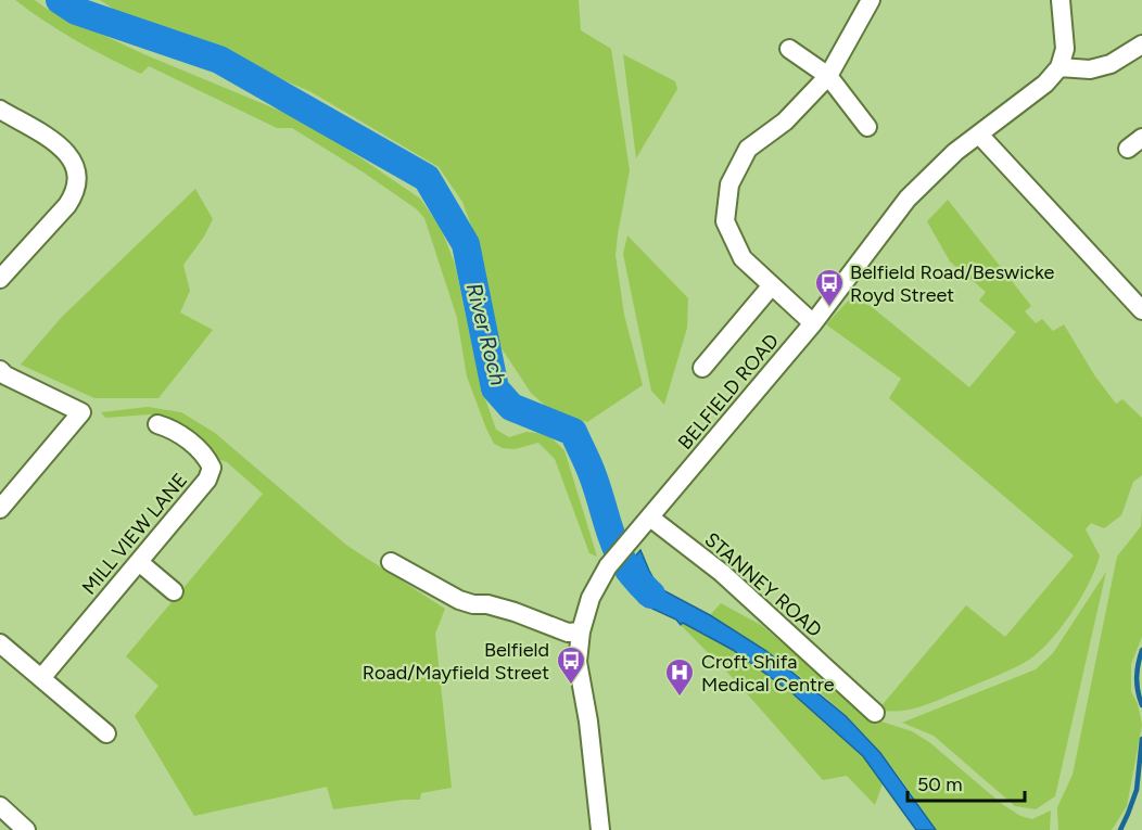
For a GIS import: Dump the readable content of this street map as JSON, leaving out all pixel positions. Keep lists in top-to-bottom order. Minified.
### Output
{"streets":{"street":["BELFIELD ROAD","MILL VIEW LANE","STANNEY ROAD"]},"crossings":[["BELFIELD ROAD","STANNEY ROAD"]],"water":["River Roch"],"places":{"bus stop":["Belfield Road/Beswicke Royd Street","Belfield Road/Mayfield Street"],"hospital":["Croft Shifa Medical Centre"]},"scale_bar":"50 m"}
